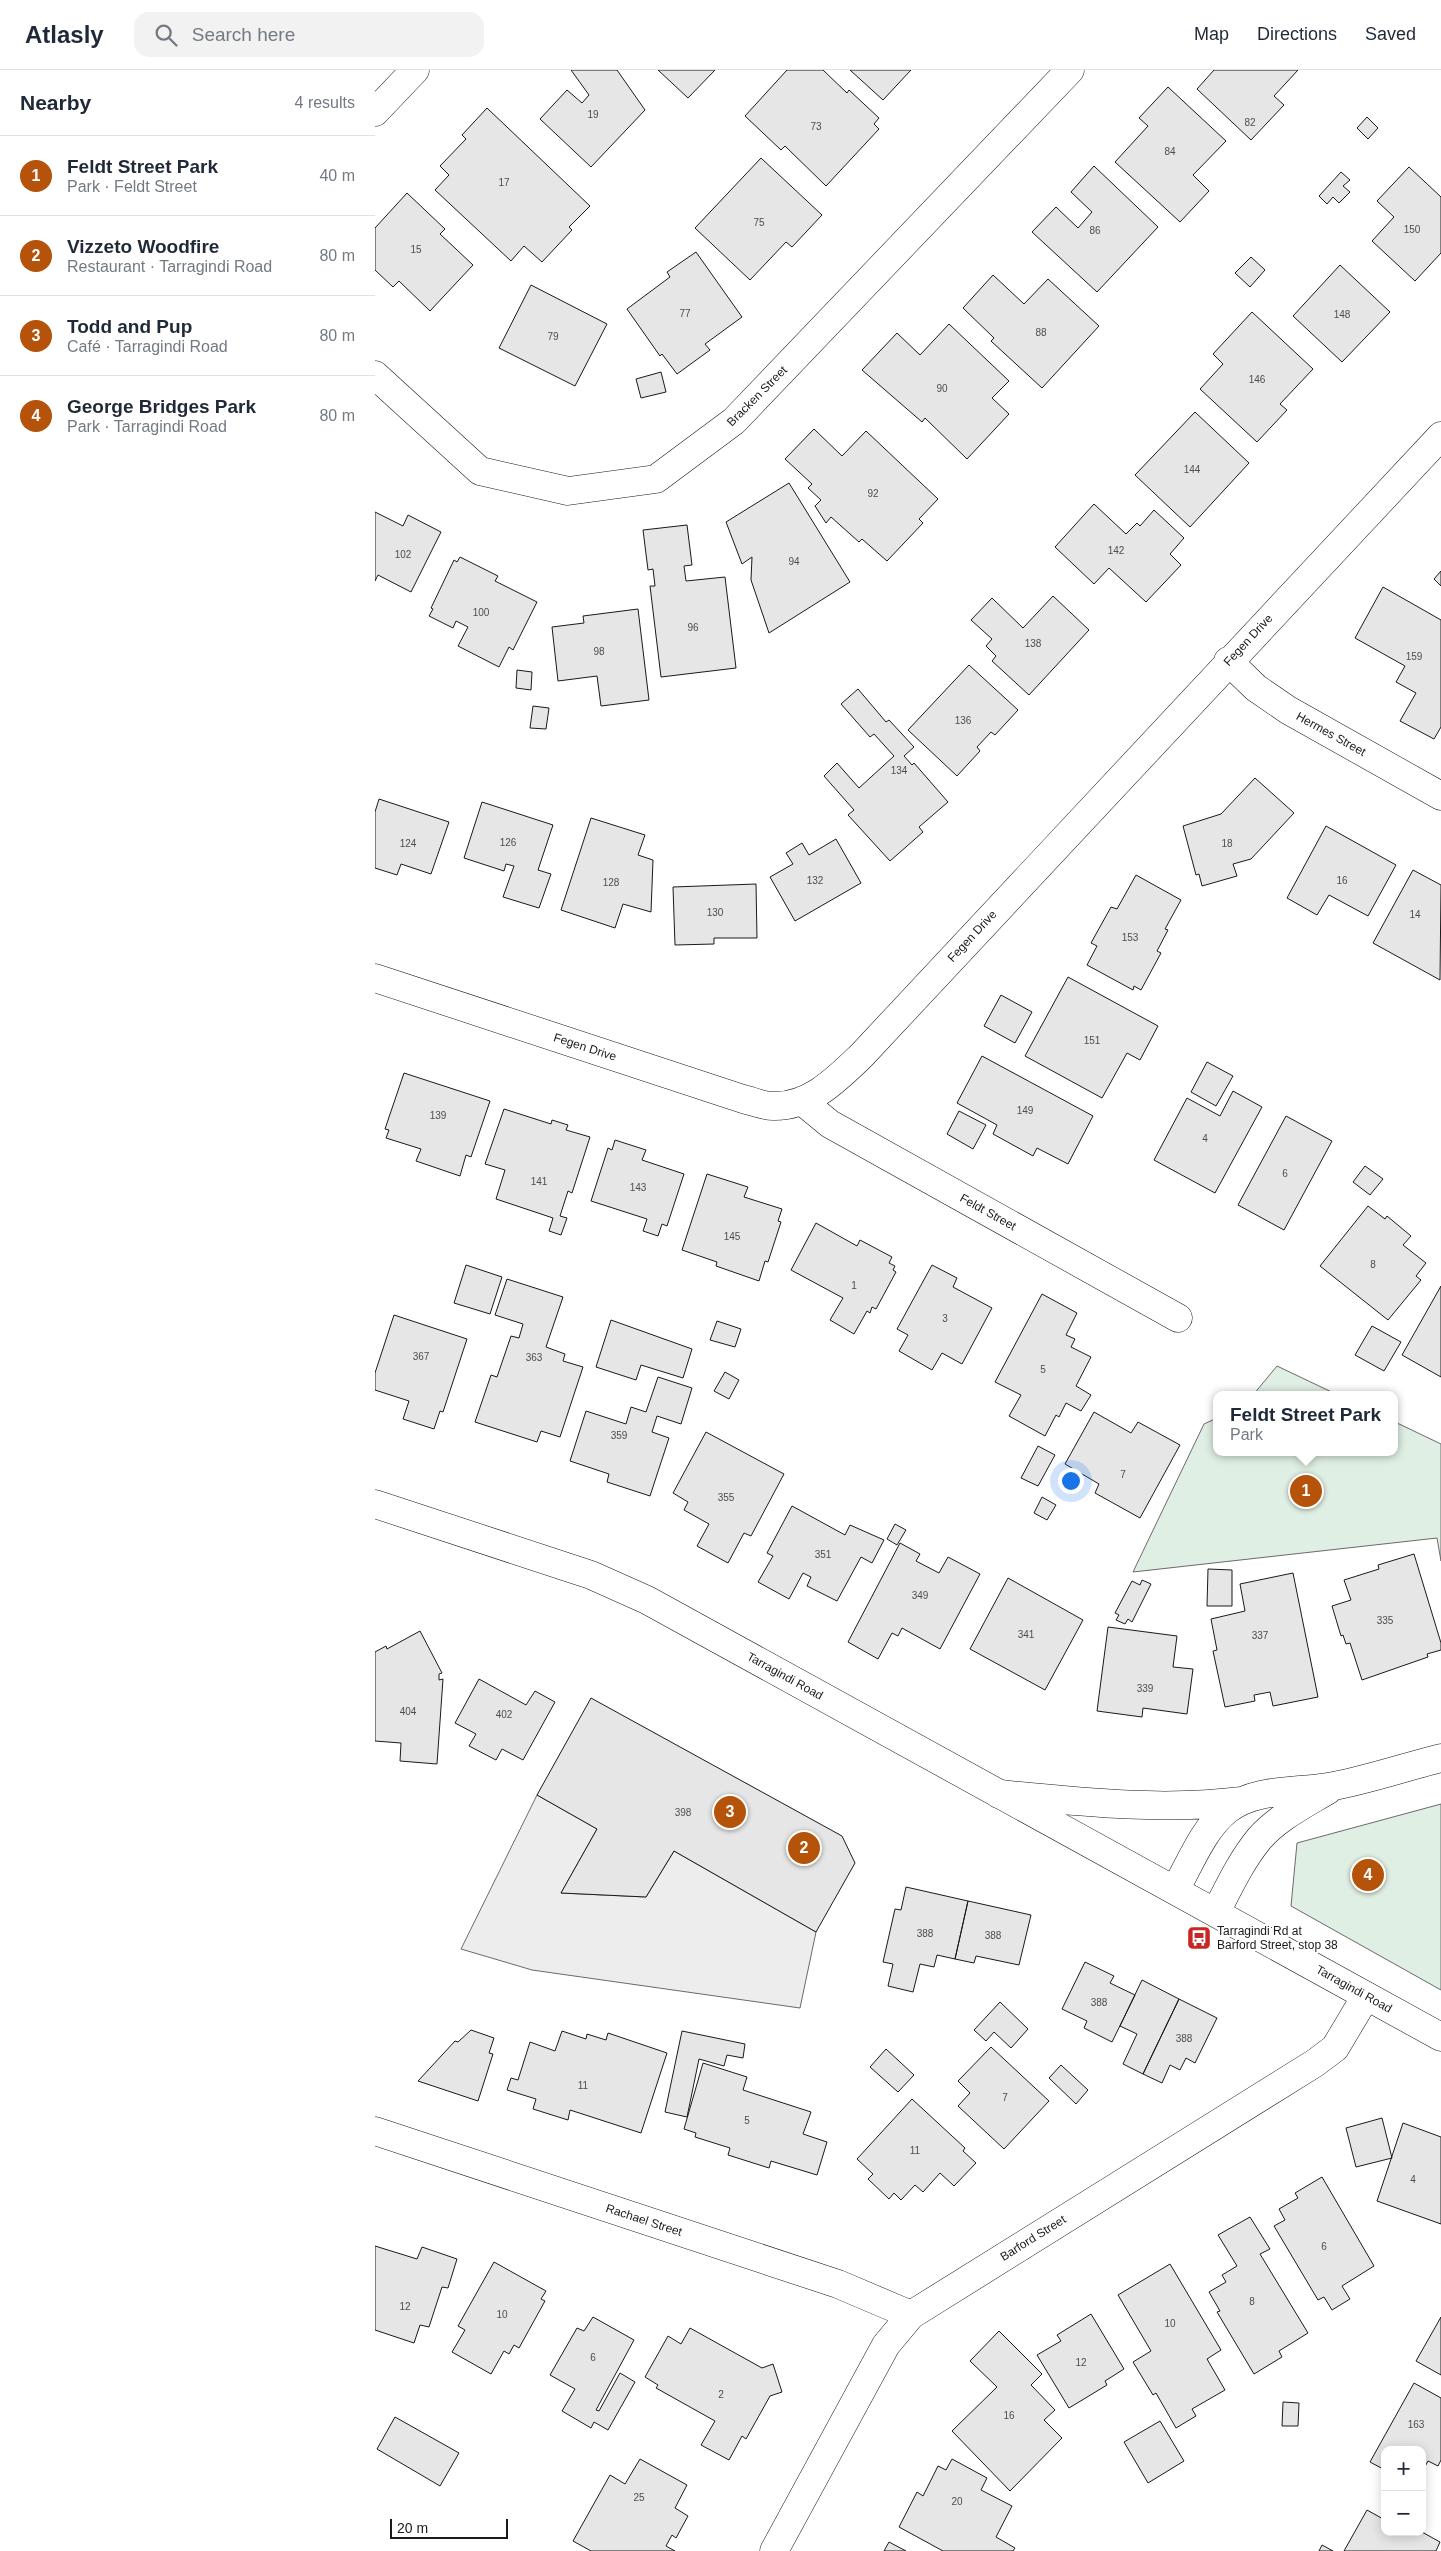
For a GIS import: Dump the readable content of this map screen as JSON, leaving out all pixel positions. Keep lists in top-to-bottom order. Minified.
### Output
{"streets":{"street":["Bracken Street","Fegen Drive","Hermes Street","Feldt Street","Tarragindi Road","Rachael Street","Barford Street"]},"crossings":[["Fegen Drive","Hermes Street"],["Fegen Drive","Feldt Street"],["Tarragindi Road","Barford Street"],["Rachael Street","Barford Street"]],"places":{"bus stop":["Tarragindi Rd at Barford Street, stop 38"]},"house_numbers":["19","82","73","84","17","75","150","86","15","77","148","88","79","146","90","144","92","142","102","94","100","96","138","98","159","136","134","126","124","18","132","16","128","130","14","153","151","149","139","4","6","141","143","145","8","1","3","367","363","5","359","7","355","351","349","335","341","337","339","404","402","398","388","388","388","388","11","7","5","11","4","6","8","12","10","10","6","12","2","16","163","25","20"],"scale_bar":"20 m","page":{"header":"Atlasly","search":"Search here","nav":["Map","Directions","Saved"],"heading":["Nearby","4 results"],"list":[{"mark":"1","name":"Feldt Street Park","note":"Park · Feldt Street","value":"40 m"},{"mark":"2","name":"Vizzeto Woodfire","note":"Restaurant · Tarragindi Road","value":"80 m"},{"mark":"3","name":"Todd and Pup","note":"Café · Tarragindi Road","value":"80 m"},{"mark":"4","name":"George Bridges Park","note":"Park · Tarragindi Road","value":"80 m"}],"popup":["Feldt Street Park","Park"],"pins":["1","3","2","4"],"map_buttons":["+","−"],"scale":"20 m"}}
